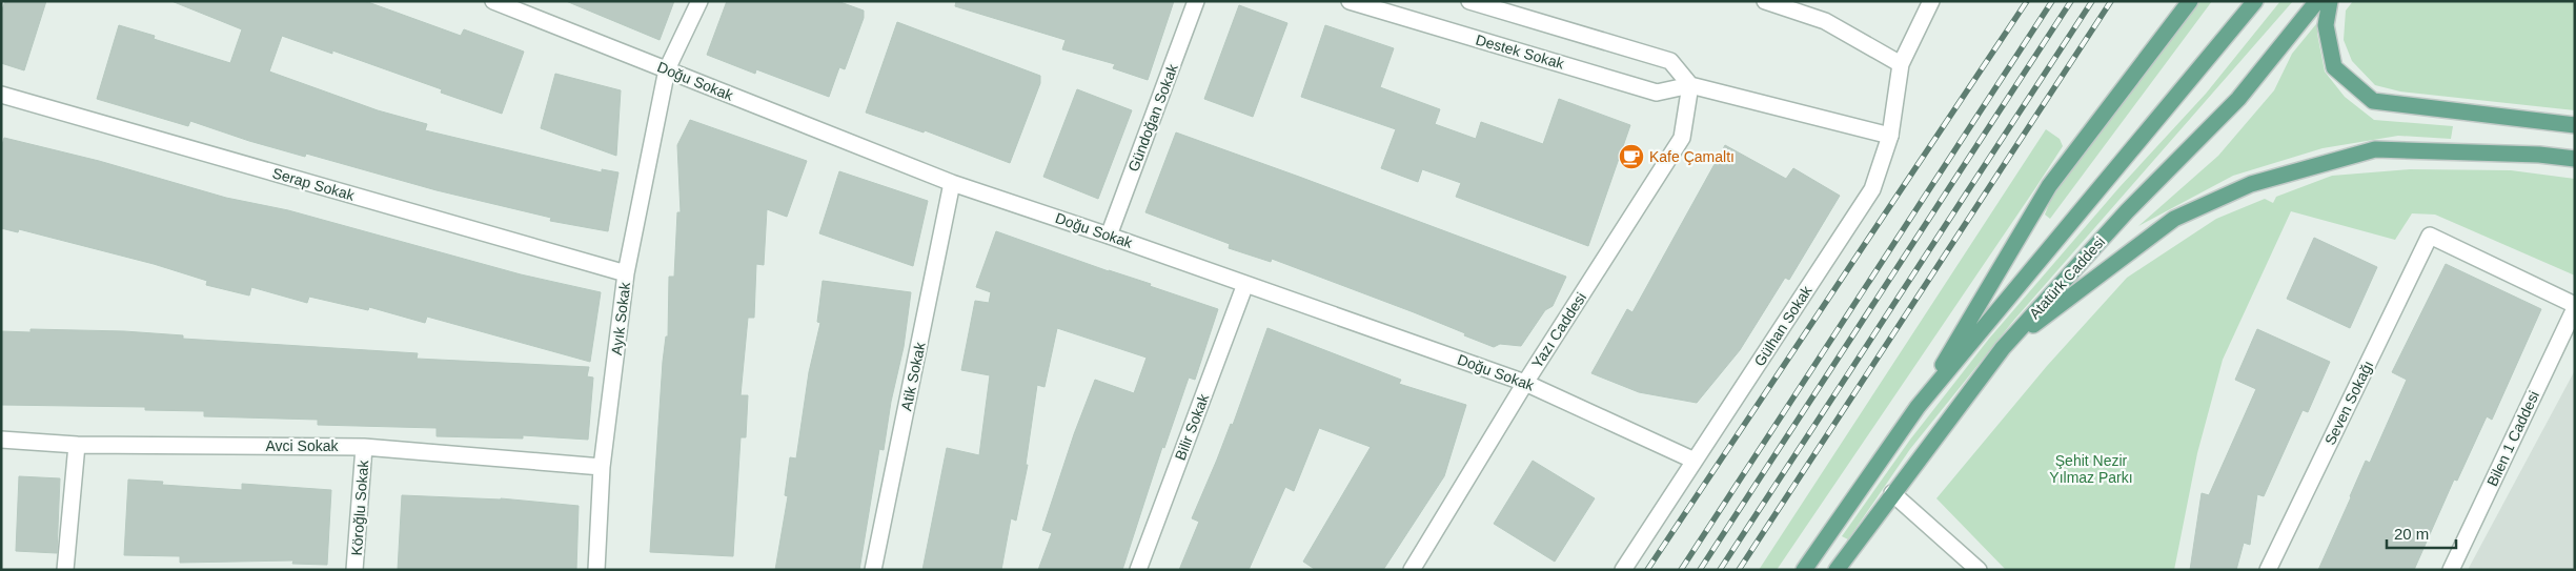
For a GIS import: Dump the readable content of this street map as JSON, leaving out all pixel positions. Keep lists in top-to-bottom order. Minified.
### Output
{"streets":{"main road":["Atatürk Caddesi"],"street":["Destek Sokak","Doğu Sokak","Gündoğan Sokak","Serap Sokak","Ayık Sokak","Gülhan Sokak","Yazı Caddesi","Atik Sokak","Seven Sokağı","Bilir Sokak","Bilen 1 Caddesi","Avci Sokak","Köroğlu Sokak"]},"crossings":[["Destek Sokak","Gülhan Sokak"],["Destek Sokak","Yazı Caddesi"],["Doğu Sokak","Gündoğan Sokak"],["Doğu Sokak","Ayık Sokak"],["Doğu Sokak","Gülhan Sokak"],["Doğu Sokak","Yazı Caddesi"],["Doğu Sokak","Atik Sokak"],["Doğu Sokak","Bilir Sokak"],["Serap Sokak","Ayık Sokak"],["Ayık Sokak","Avci Sokak"],["Seven Sokağı","Bilen 1 Caddesi"],["Avci Sokak","Köroğlu Sokak"]],"parks":["Şehit Nezir Yılmaz Parkı"],"places":{"cafe":["Kafe Çamaltı"]},"scale_bar":"20 m"}
